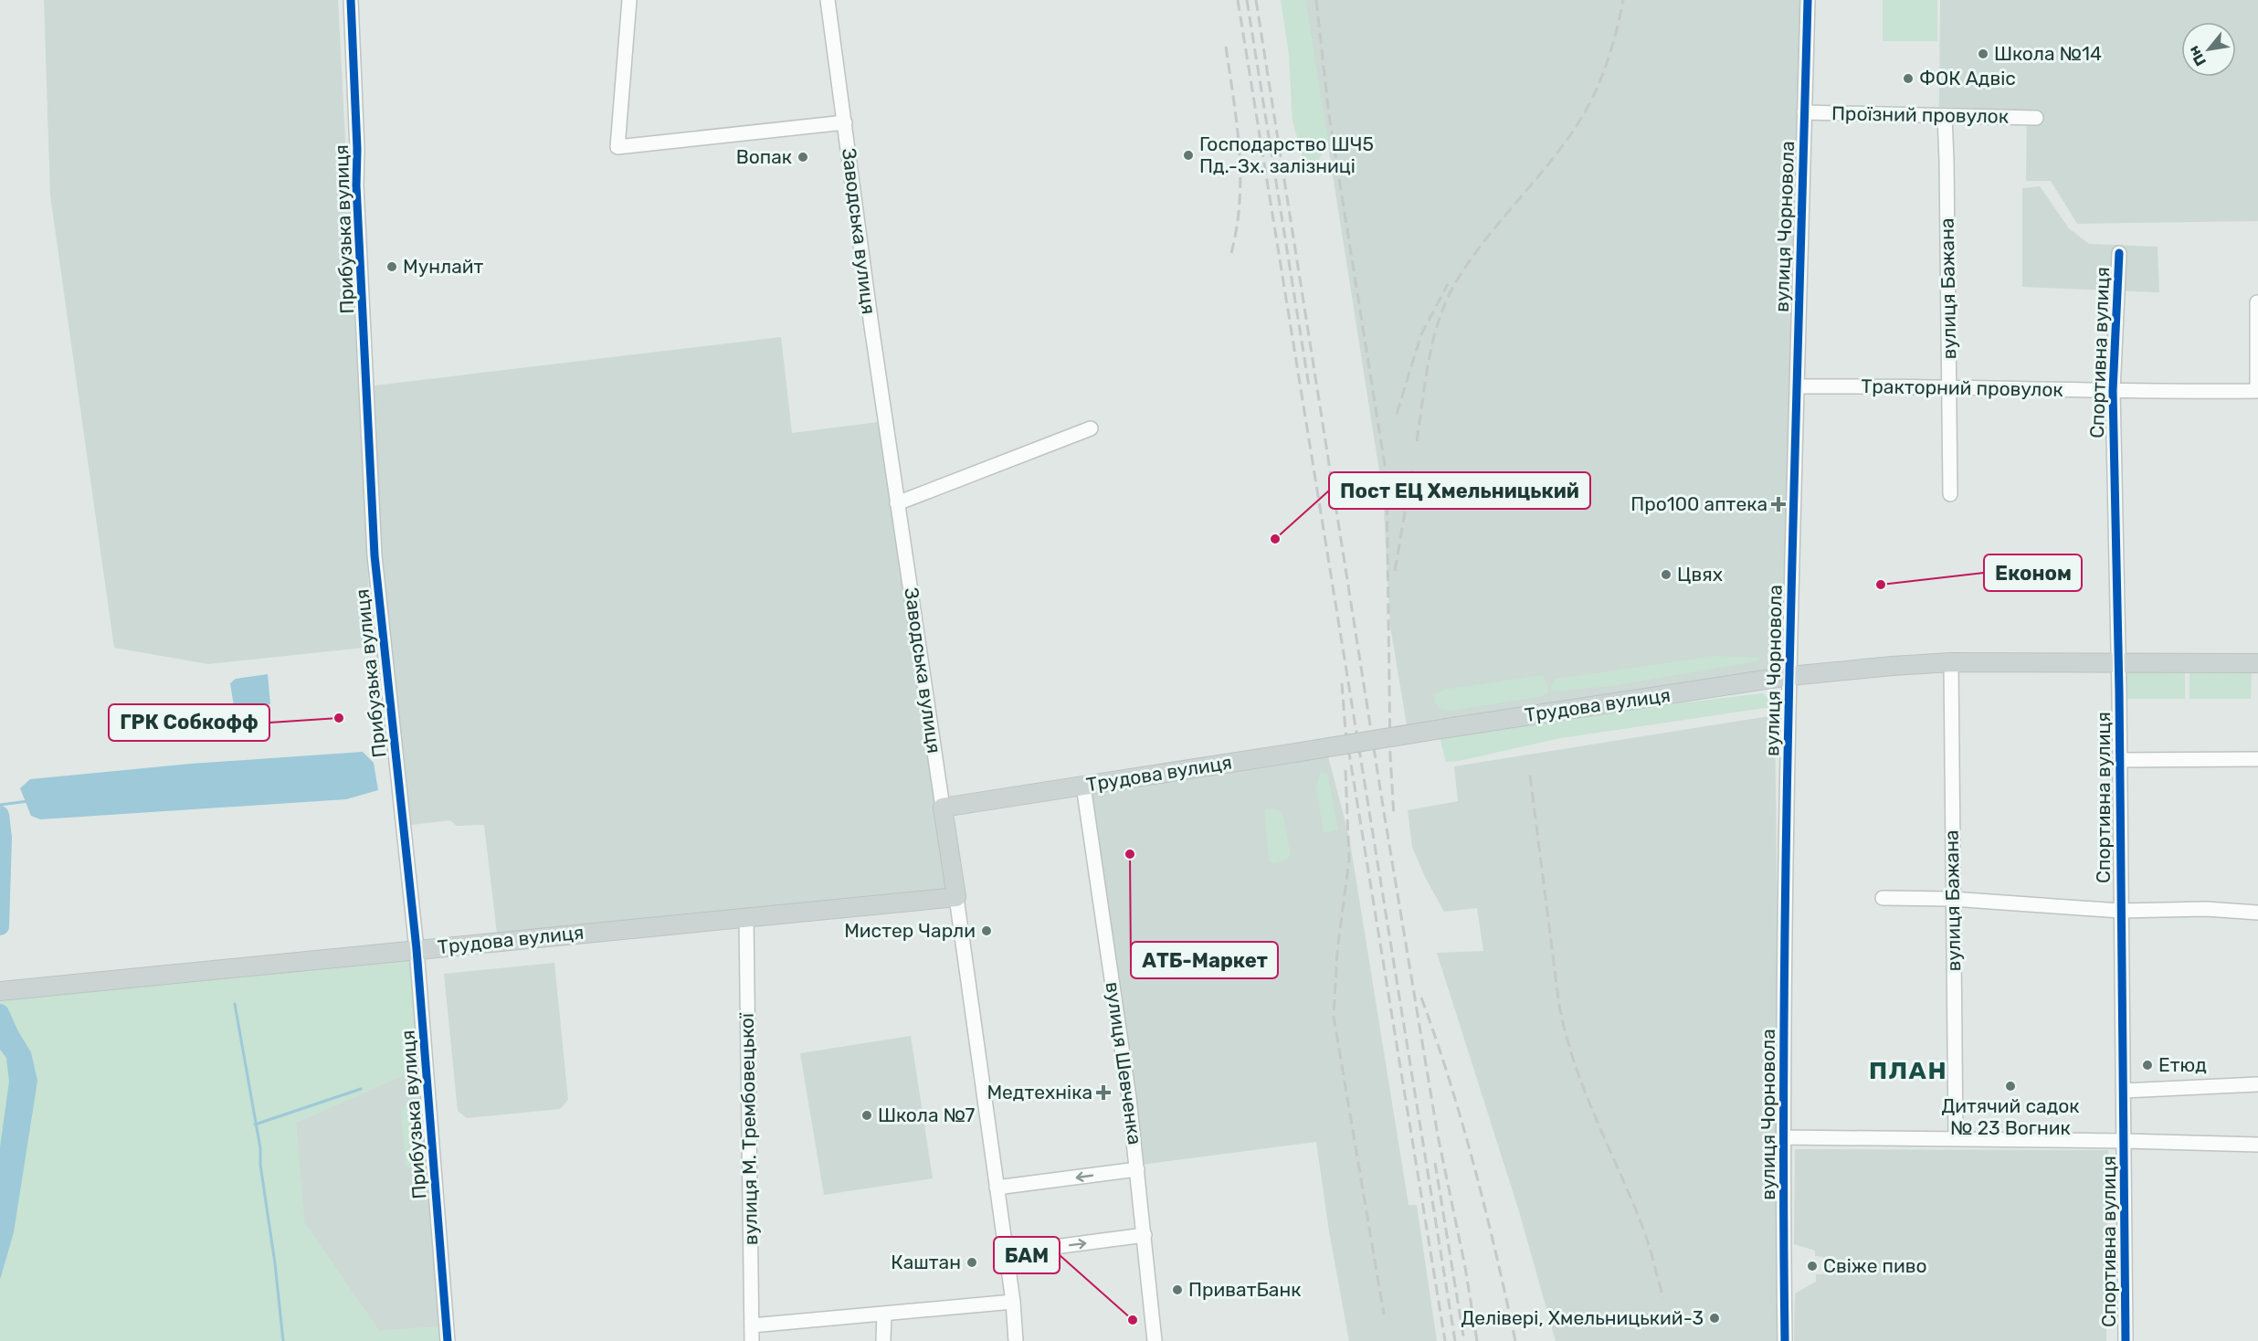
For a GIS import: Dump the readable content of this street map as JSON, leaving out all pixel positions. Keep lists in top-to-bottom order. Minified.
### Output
{"streets":{"main road":["Заводська вулиця","Трудова вулиця"],"street":["Проїзний провулок","вулиця Чорновола","Прибузька вулиця","вулиця Бажана","Спортивна вулиця","Тракторний провулок","вулиця Шевченка","вулиця М. Трембовецької"]},"crossings":[["Проїзний провулок","вулиця Чорновола"],["Проїзний провулок","вулиця Бажана"],["вулиця Чорновола","Тракторний провулок"],["вулиця Чорновола","Трудова вулиця"],["Прибузька вулиця","Трудова вулиця"],["Заводська вулиця","Трудова вулиця"],["вулиця Бажана","Тракторний провулок"],["вулиця Бажана","Трудова вулиця"],["Спортивна вулиця","Тракторний провулок"],["Спортивна вулиця","Трудова вулиця"],["Трудова вулиця","вулиця Шевченка"],["Трудова вулиця","вулиця М. Трембовецької"]],"districts":["ПЛАН"],"places":{"other":["Школа №14","ФОК Адвіс","Господарство ШЧ5 Пд.-Зх. залізниці","Вопак","Мунлайт","Пост ЕЦ Хмельницький","Цвях","Економ","ГРК Собкофф","АТБ-Маркет","Мистер Чарли","Етюд","Дитячий садок № 23 Вогник","Школа №7","Каштан","Свіже пиво","ПриватБанк","Делівері, Хмельницький-3","БАМ"],"health":["Про100 аптека","Медтехніка"]},"north":"bottom left"}
